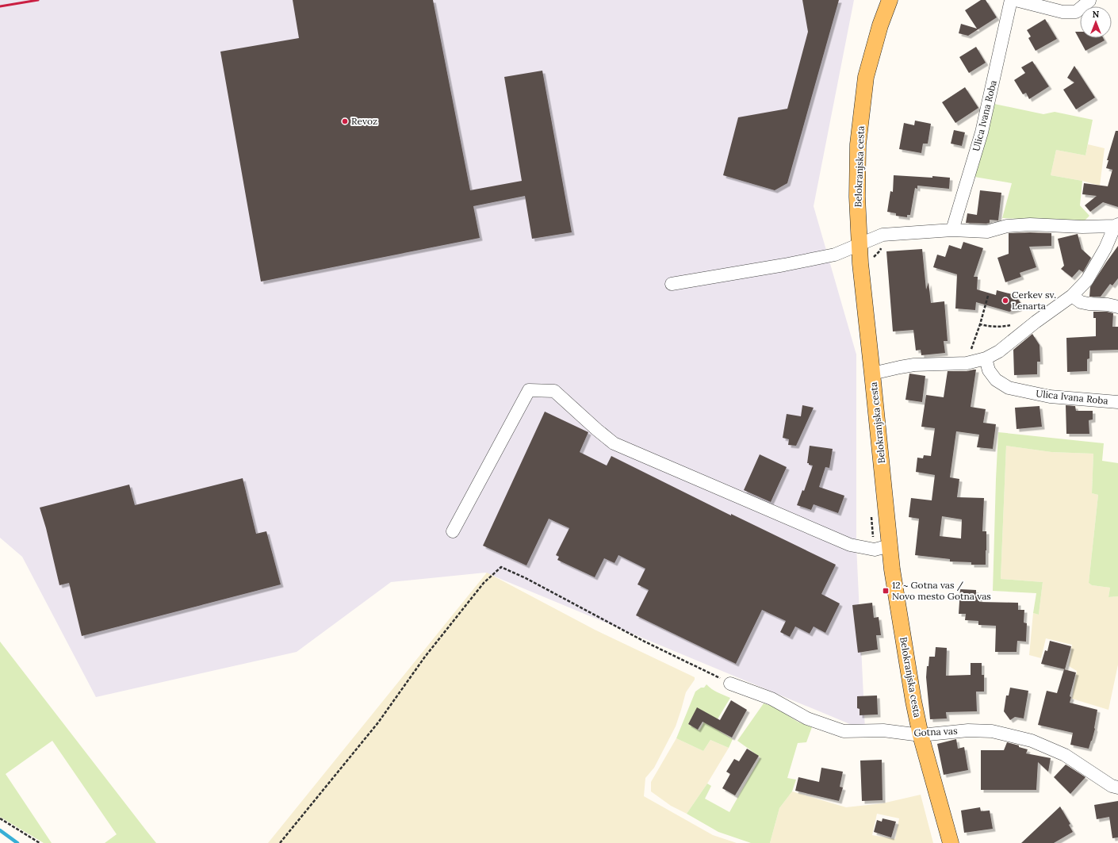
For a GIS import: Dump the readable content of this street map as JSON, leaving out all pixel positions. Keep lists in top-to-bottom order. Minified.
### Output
{"streets":{"main road":["Belokranjska cesta"],"street":["Ulica Ivana Roba","Gotna vas"]},"crossings":[["Belokranjska cesta","Gotna vas"]],"places":{"other":["Revoz","Cerkev sv. Lenarta"],"transit":["12 ~ Gotna vas / Novo mesto Gotna vas"]},"north":"top"}
